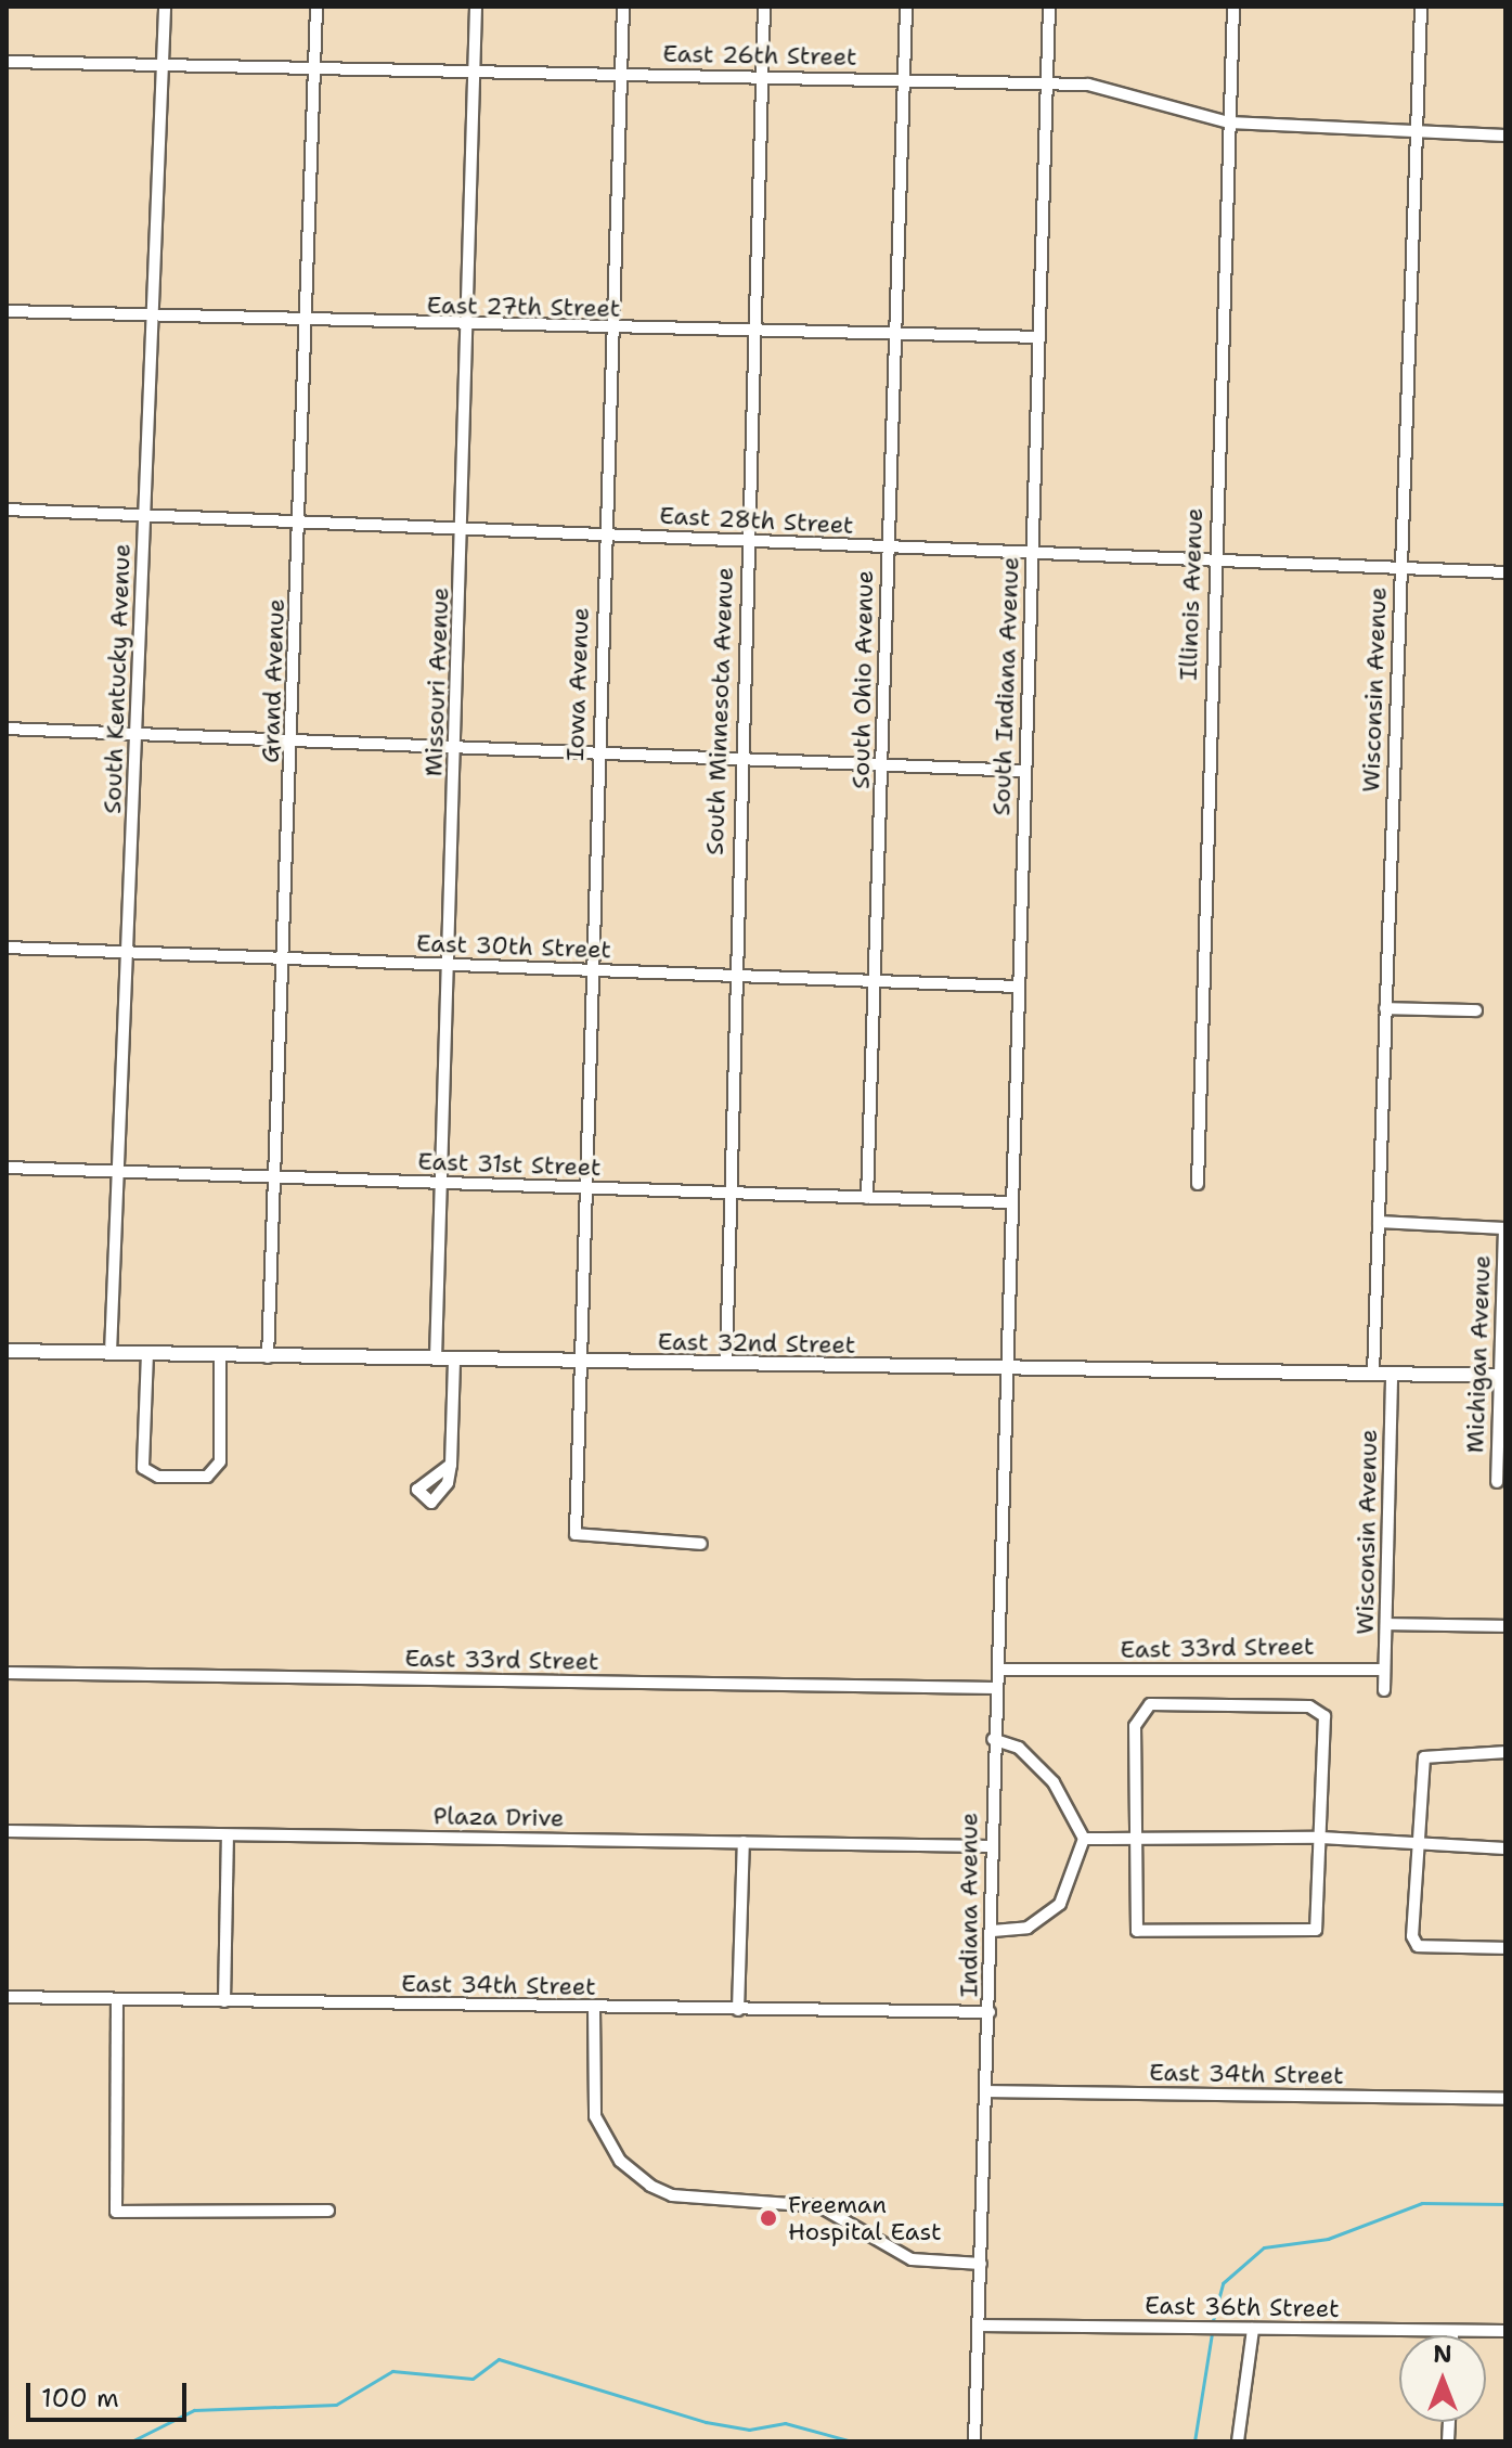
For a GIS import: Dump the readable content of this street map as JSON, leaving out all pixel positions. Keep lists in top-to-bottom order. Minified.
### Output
{"streets":{"main road":["East 32nd Street"],"street":["East 26th Street","East 27th Street","East 28th Street","Illinois Avenue","South Kentucky Avenue","South Ohio Avenue","Grand Avenue","Missouri Avenue","Iowa Avenue","South Indiana Avenue","Wisconsin Avenue","South Minnesota Avenue","East 30th Street","East 31st Street","Michigan Avenue","East 33rd Street","Plaza Drive","Indiana Avenue","East 34th Street","East 36th Street"]},"crossings":[["East 26th Street","Illinois Avenue"],["East 26th Street","South Kentucky Avenue"],["East 26th Street","South Ohio Avenue"],["East 26th Street","Grand Avenue"],["East 26th Street","Missouri Avenue"],["East 26th Street","Iowa Avenue"],["East 26th Street","South Indiana Avenue"],["East 26th Street","Wisconsin Avenue"],["East 26th Street","South Minnesota Avenue"],["East 27th Street","South Kentucky Avenue"],["East 27th Street","South Ohio Avenue"],["East 27th Street","Grand Avenue"],["East 27th Street","Missouri Avenue"],["East 27th Street","Iowa Avenue"],["East 27th Street","South Indiana Avenue"],["East 27th Street","South Minnesota Avenue"],["East 28th Street","Illinois Avenue"],["East 28th Street","South Kentucky Avenue"],["East 28th Street","South Ohio Avenue"],["East 28th Street","Grand Avenue"],["East 28th Street","Missouri Avenue"],["East 28th Street","Iowa Avenue"],["East 28th Street","South Indiana Avenue"],["East 28th Street","Wisconsin Avenue"],["East 28th Street","South Minnesota Avenue"],["South Kentucky Avenue","East 30th Street"],["South Kentucky Avenue","East 31st Street"],["South Kentucky Avenue","East 32nd Street"],["South Ohio Avenue","East 30th Street"],["South Ohio Avenue","East 31st Street"],["Grand Avenue","East 30th Street"],["Grand Avenue","East 31st Street"],["Grand Avenue","East 32nd Street"],["Missouri Avenue","East 30th Street"],["Missouri Avenue","East 31st Street"],["Missouri Avenue","East 32nd Street"],["Iowa Avenue","East 30th Street"],["Iowa Avenue","East 31st Street"],["Iowa Avenue","East 32nd Street"],["South Indiana Avenue","East 30th Street"],["South Indiana Avenue","East 31st Street"],["South Indiana Avenue","East 32nd Street"],["South Indiana Avenue","Indiana Avenue"],["Wisconsin Avenue","East 32nd Street"],["Wisconsin Avenue","East 33rd Street"],["South Minnesota Avenue","East 30th Street"],["South Minnesota Avenue","East 31st Street"],["South Minnesota Avenue","East 32nd Street"],["East 32nd Street","Michigan Avenue"],["East 32nd Street","Indiana Avenue"],["East 33rd Street","Indiana Avenue"],["Plaza Drive","Indiana Avenue"],["Indiana Avenue","East 34th Street"],["Indiana Avenue","East 36th Street"]],"places":["Freeman Hospital East"],"scale_bar":"100 m","north":"top"}
